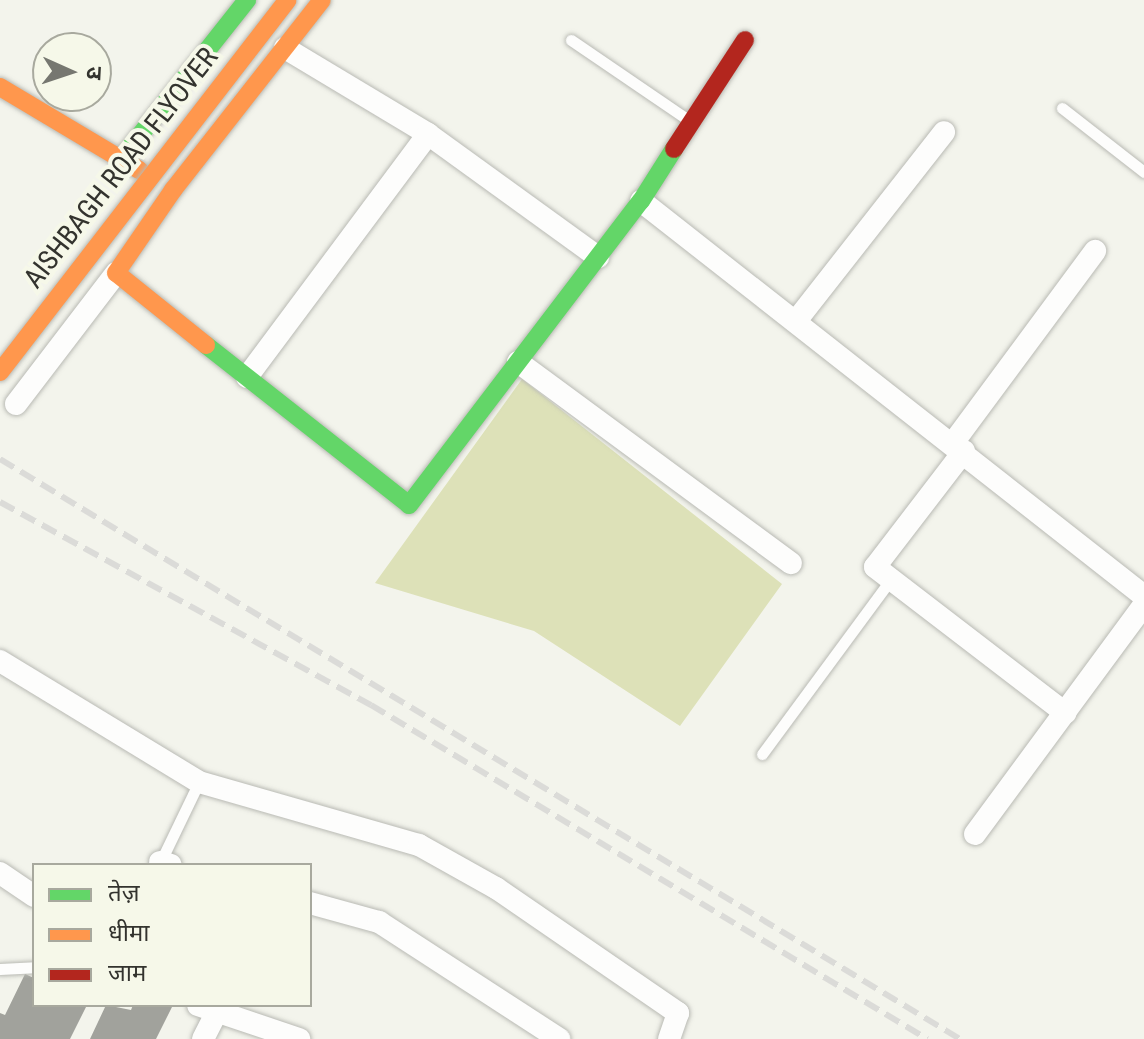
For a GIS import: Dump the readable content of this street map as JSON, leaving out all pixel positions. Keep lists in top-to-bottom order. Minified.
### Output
{"streets":{"street":["AISHBAGH ROAD FLYOVER"]},"legend":["तेज़","धीमा","जाम"],"north":"right"}
